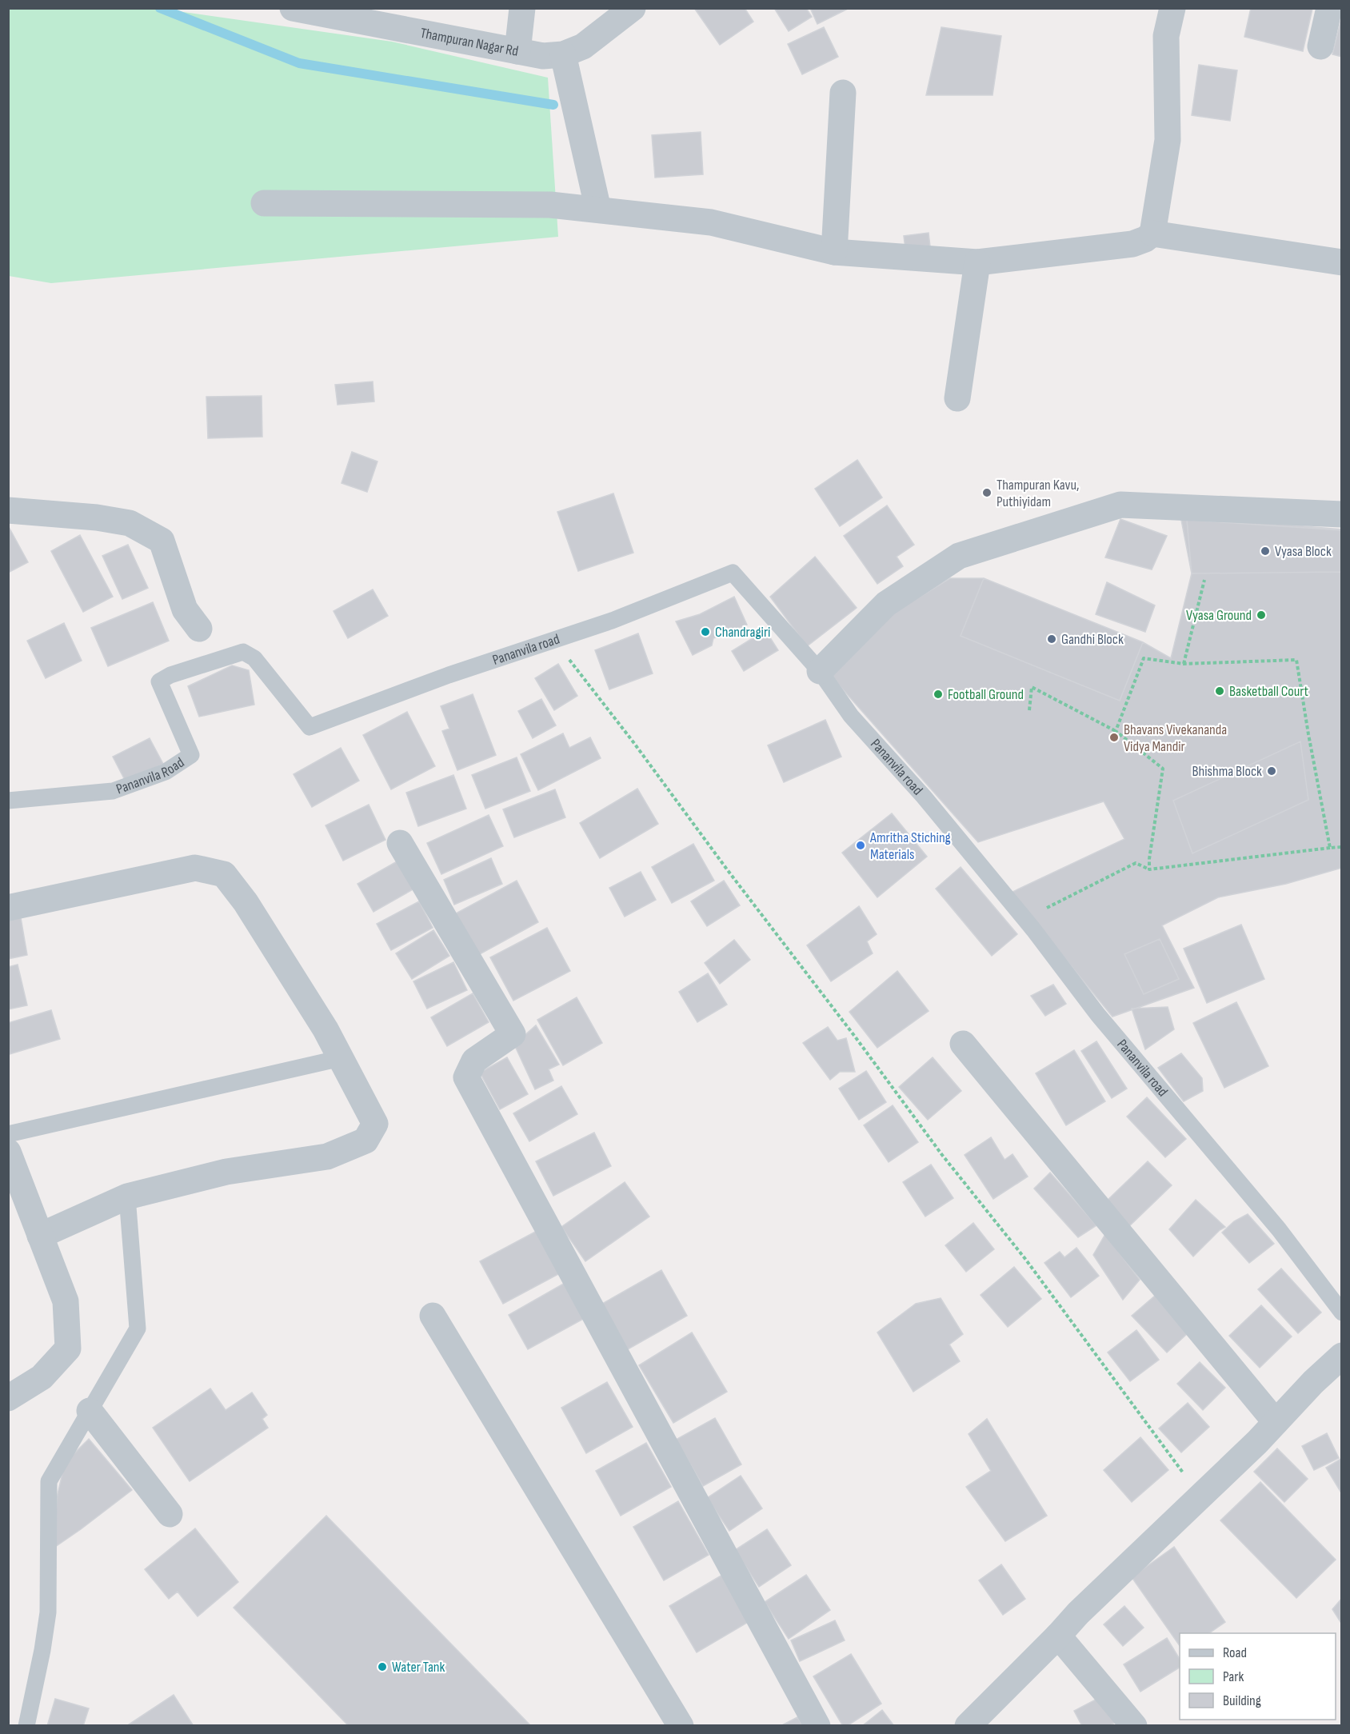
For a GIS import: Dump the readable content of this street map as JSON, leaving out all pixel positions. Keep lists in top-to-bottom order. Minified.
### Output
{"streets":{"street":["Thampuran Nagar Rd"],"lane":["Pananvila road","Pananvila Road"]},"crossings":[["Pananvila road","Pananvila Road"]],"places":["Thampuran Kavu, Puthiyidam","Vyasa Block","Vyasa Ground","Chandragiri","Gandhi Block","Basketball Court","Football Ground","Bhavans Vivekananda Vidya Mandir","Bhishma Block","Amritha Stiching Materials","Water Tank"],"legend":["Road","Park","Building"]}
